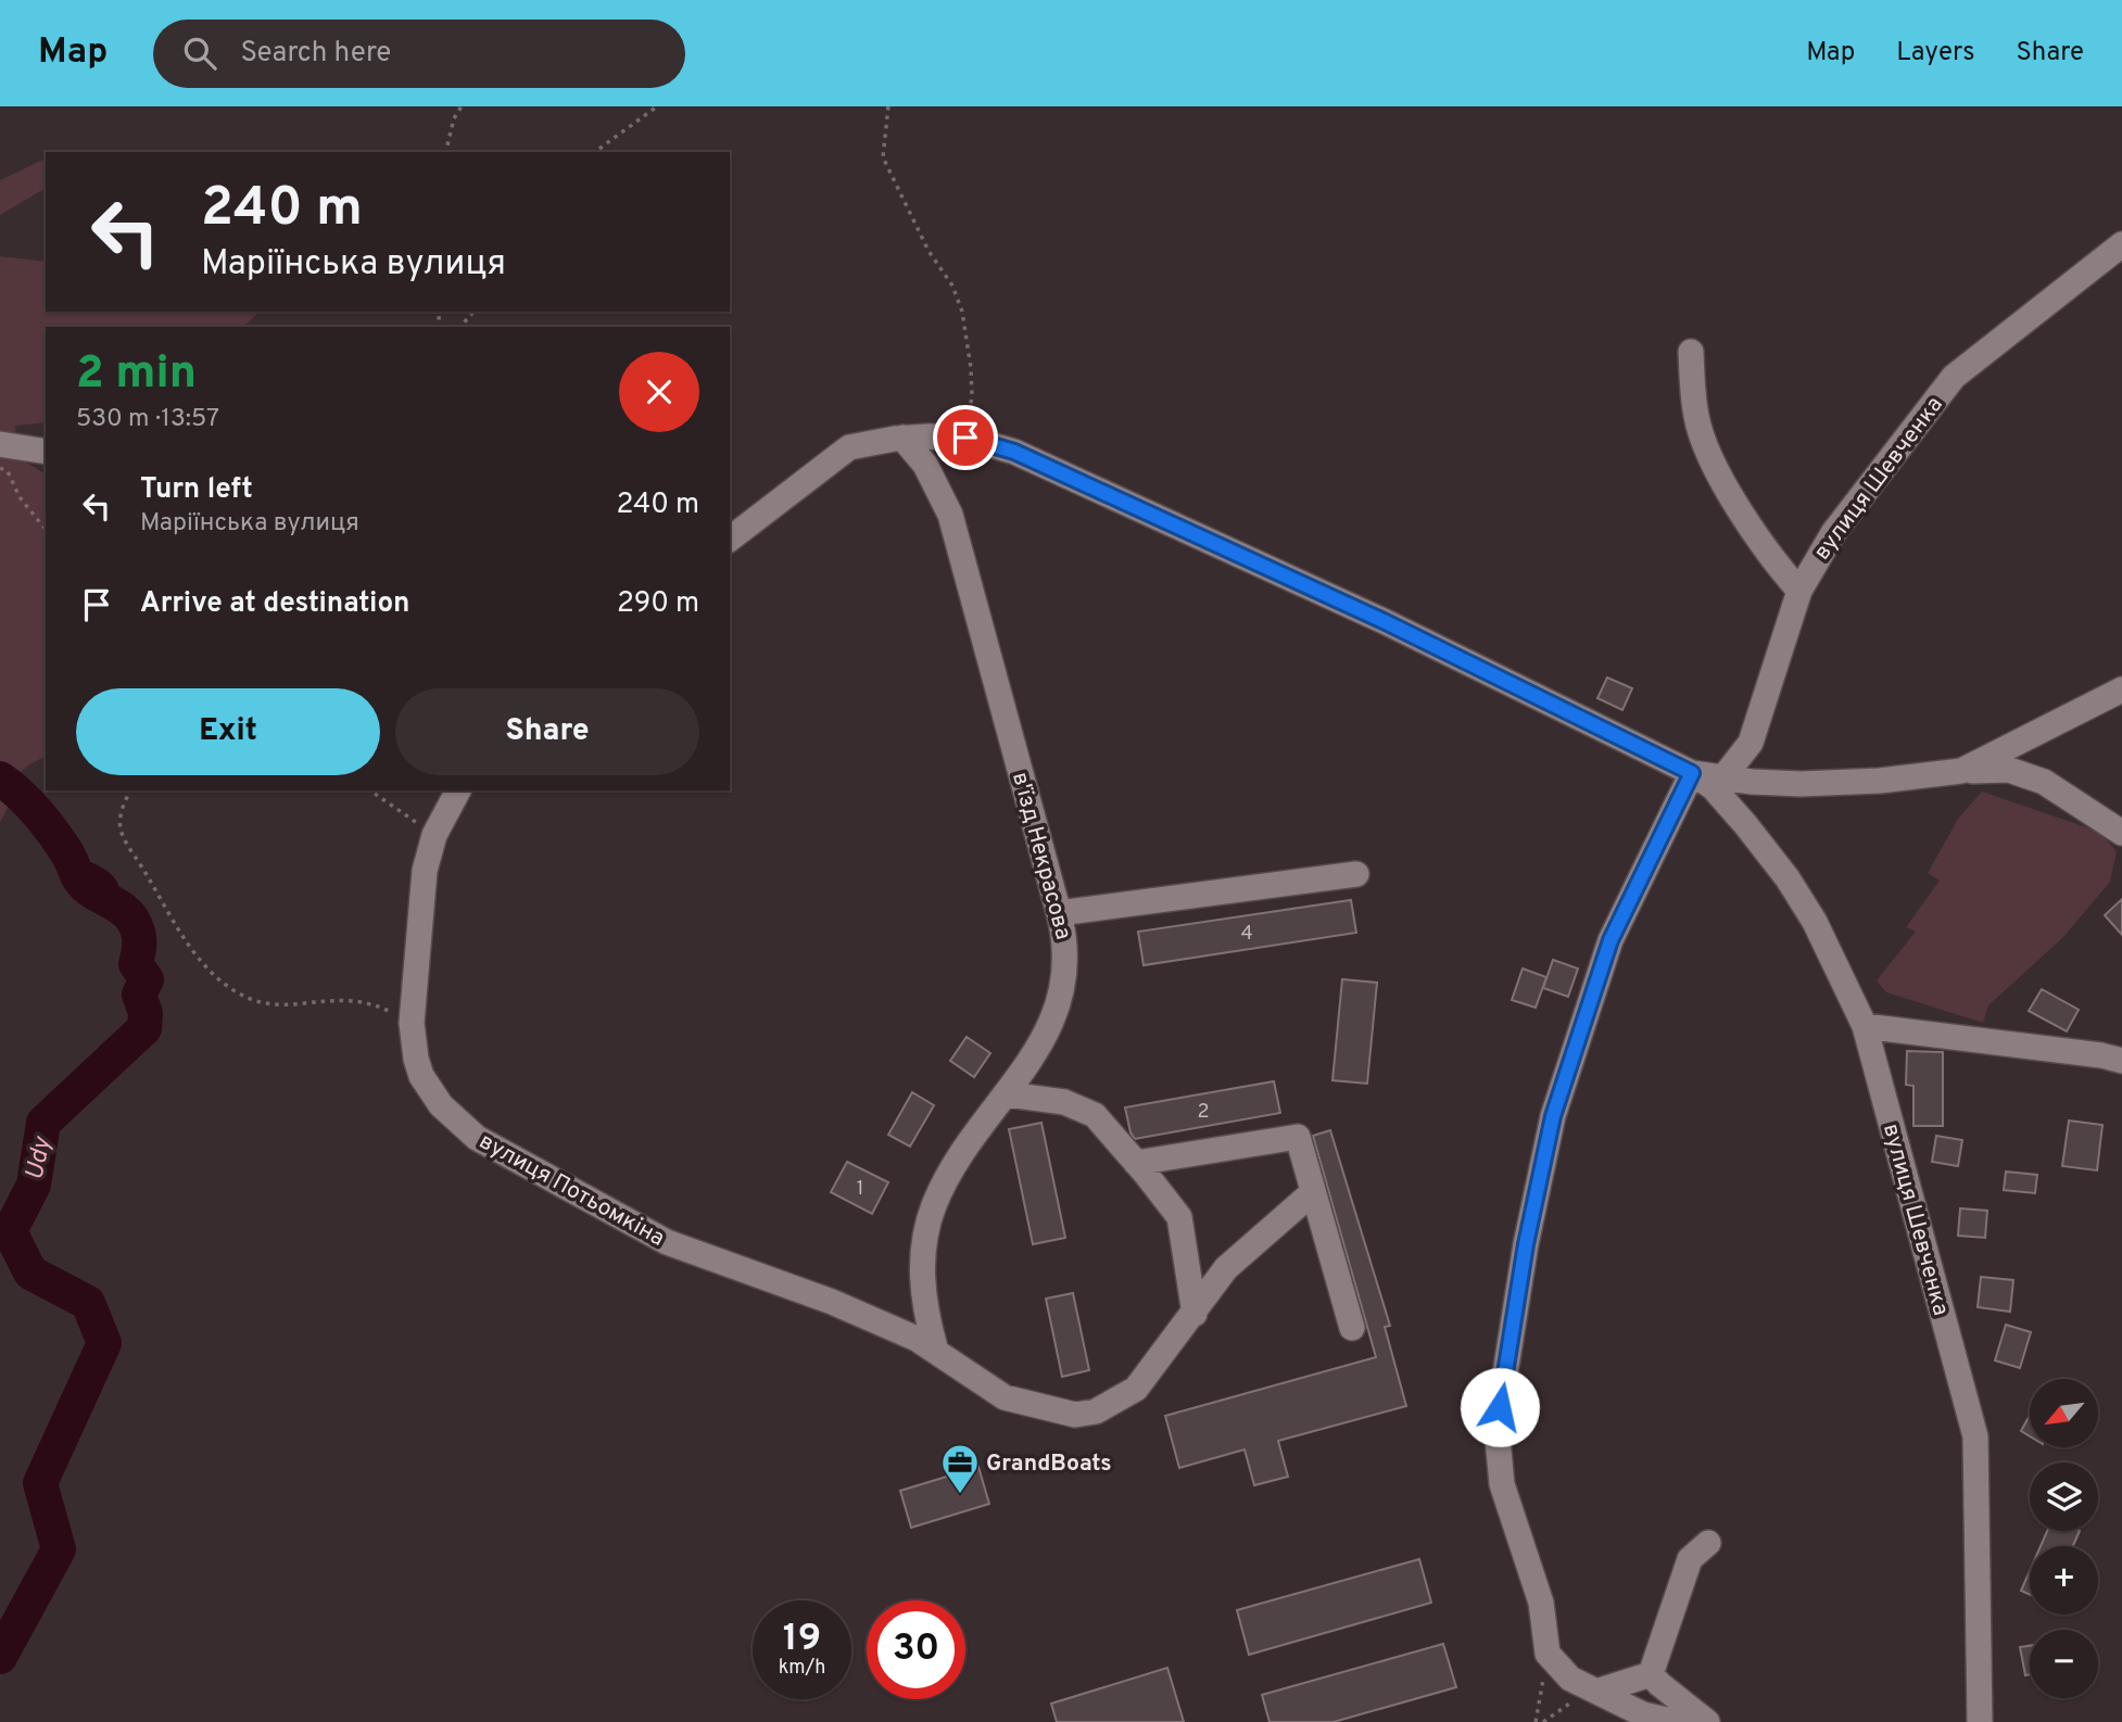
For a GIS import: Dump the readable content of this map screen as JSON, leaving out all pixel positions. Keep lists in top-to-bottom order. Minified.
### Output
{"streets":{"street":["вулиця Шевченка","в'їзд Некрасова","вулиця Потьомкіна"]},"crossings":[["в'їзд Некрасова","вулиця Потьомкіна"]],"water":["Udy"],"places":{"office":["GrandBoats"]},"house_numbers":["4","2","1"],"north":"bottom left","page":{"header":"Map","search":"Search here","nav":["Map","Layers","Share"],"turn":["240 m","Маріїнська вулиця"],"heading":["2 min","530 m · 13:57"],"list":[{"name":"Turn left","note":"Маріїнська вулиця","value":"240 m"},{"name":"Arrive at destination","value":"290 m"}],"buttons":["Exit","Share"],"map_buttons":["+","−"],"speed":"19 km/h","limit":"30"}}
